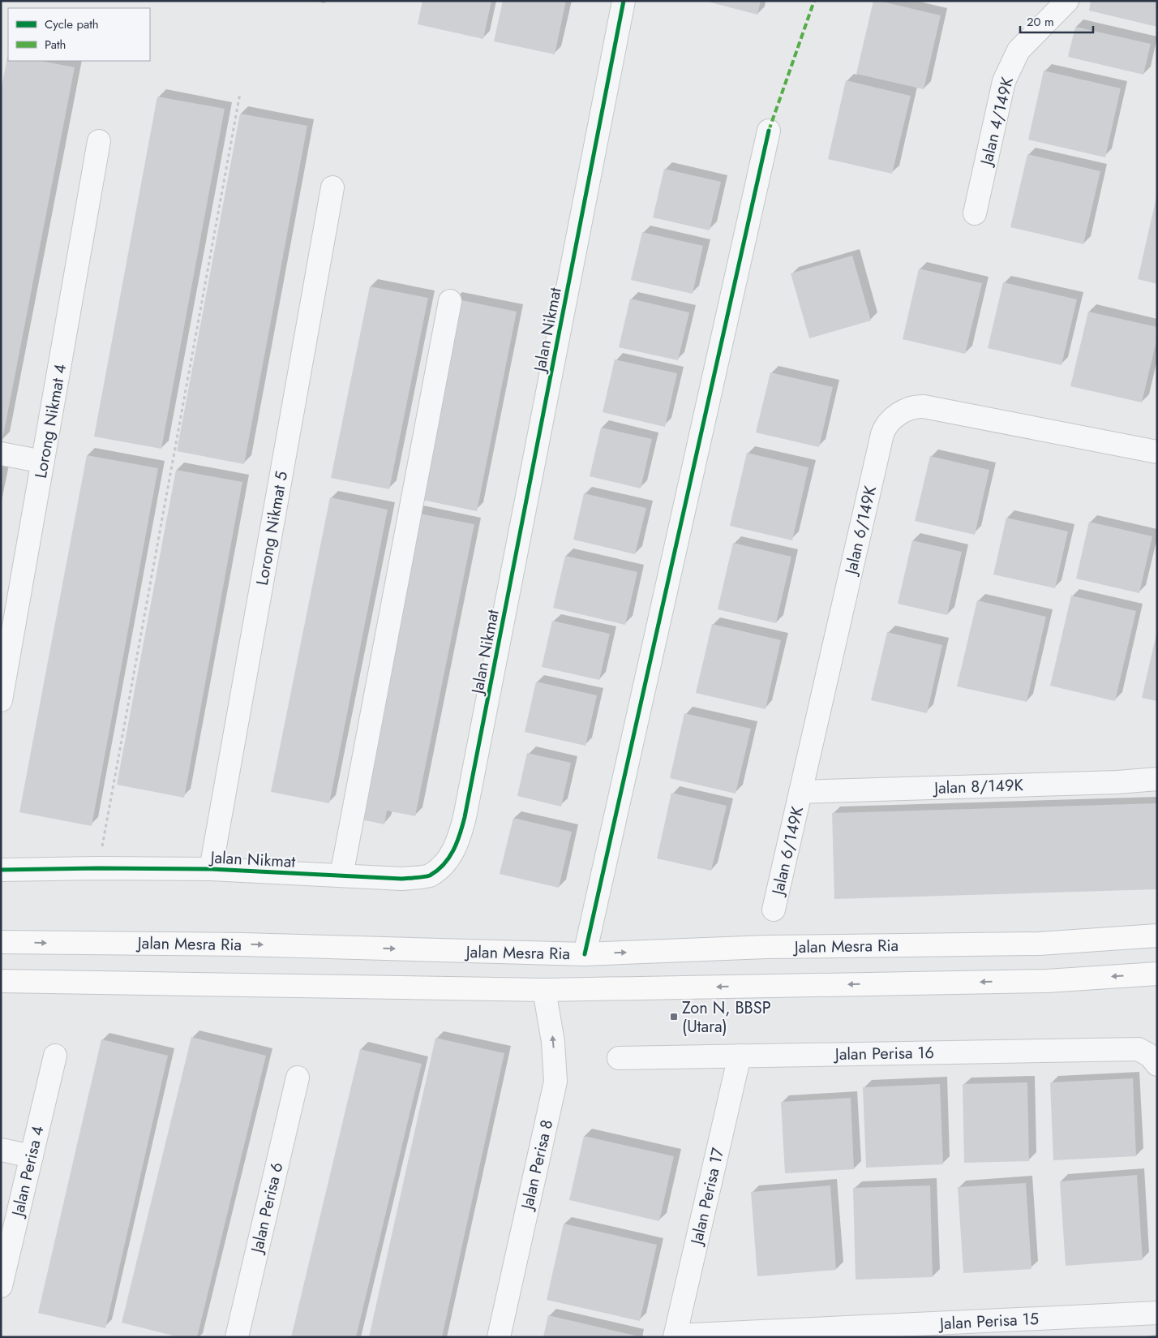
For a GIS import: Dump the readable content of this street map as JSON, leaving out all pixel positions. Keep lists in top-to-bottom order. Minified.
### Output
{"streets":{"main road":["Jalan Mesra Ria"],"street":["Jalan 4/149K","Jalan Nikmat","Lorong Nikmat 4","Lorong Nikmat 5","Jalan 6/149K","Jalan 8/149K","Jalan Perisa 16","Jalan Perisa 8","Jalan Perisa 4","Jalan Perisa 17","Jalan Perisa 6","Jalan Perisa 15"]},"crossings":[["Jalan Nikmat","Lorong Nikmat 5"],["Jalan 6/149K","Jalan 8/149K"],["Jalan Perisa 16","Jalan Perisa 17"],["Jalan Perisa 17","Jalan Perisa 15"]],"one_way":["Jalan Perisa 8"],"places":{"transit":["Zon N, BBSP (Utara)"]},"legend":["Cycle path","Path"],"scale_bar":"20 m"}
